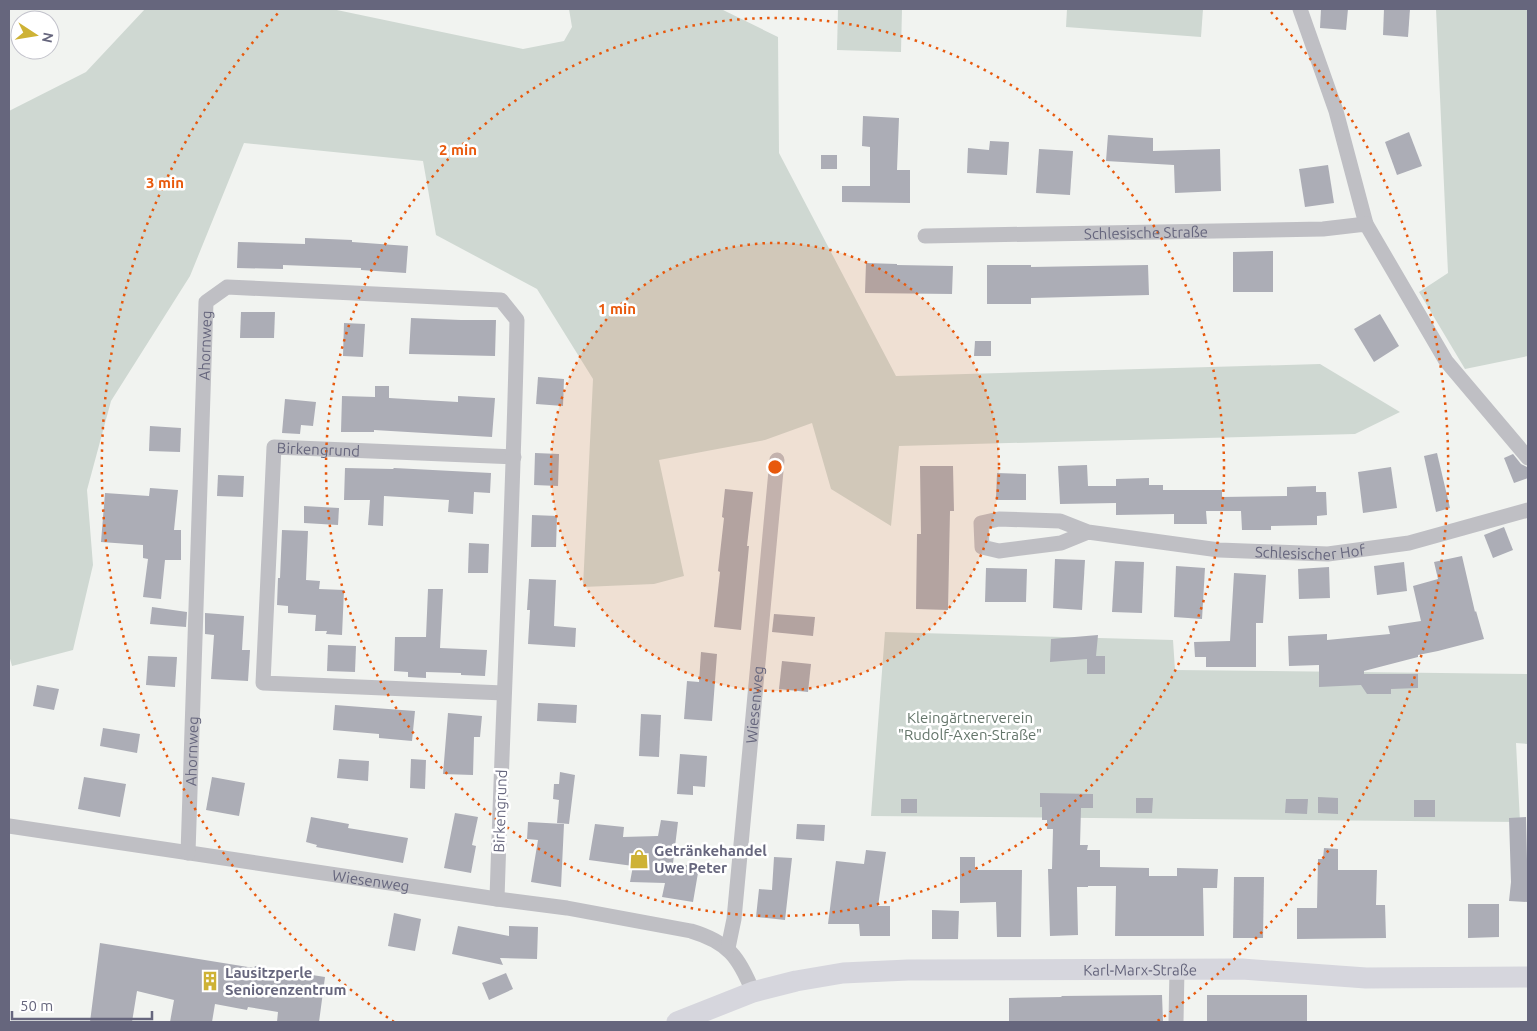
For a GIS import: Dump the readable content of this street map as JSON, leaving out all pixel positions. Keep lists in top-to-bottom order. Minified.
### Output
{"streets":{"main road":["Karl-Marx-Straße"],"street":["Schlesische Straße","Ahornweg","Birkengrund","Schlesischer Hof","Wiesenweg"]},"crossings":[["Ahornweg","Birkengrund"],["Ahornweg","Wiesenweg"],["Birkengrund","Wiesenweg"],["Wiesenweg","Karl-Marx-Straße"]],"parks":["Kleingärtnerverein \"Rudolf-Axen-Straße\""],"places":{"shop":["Getränkehandel Uwe Peter"],"building":["Lausitzperle Seniorenzentrum"]},"scale_bar":"50 m","north":"right","rings":["2 min","3 min","1 min"]}
